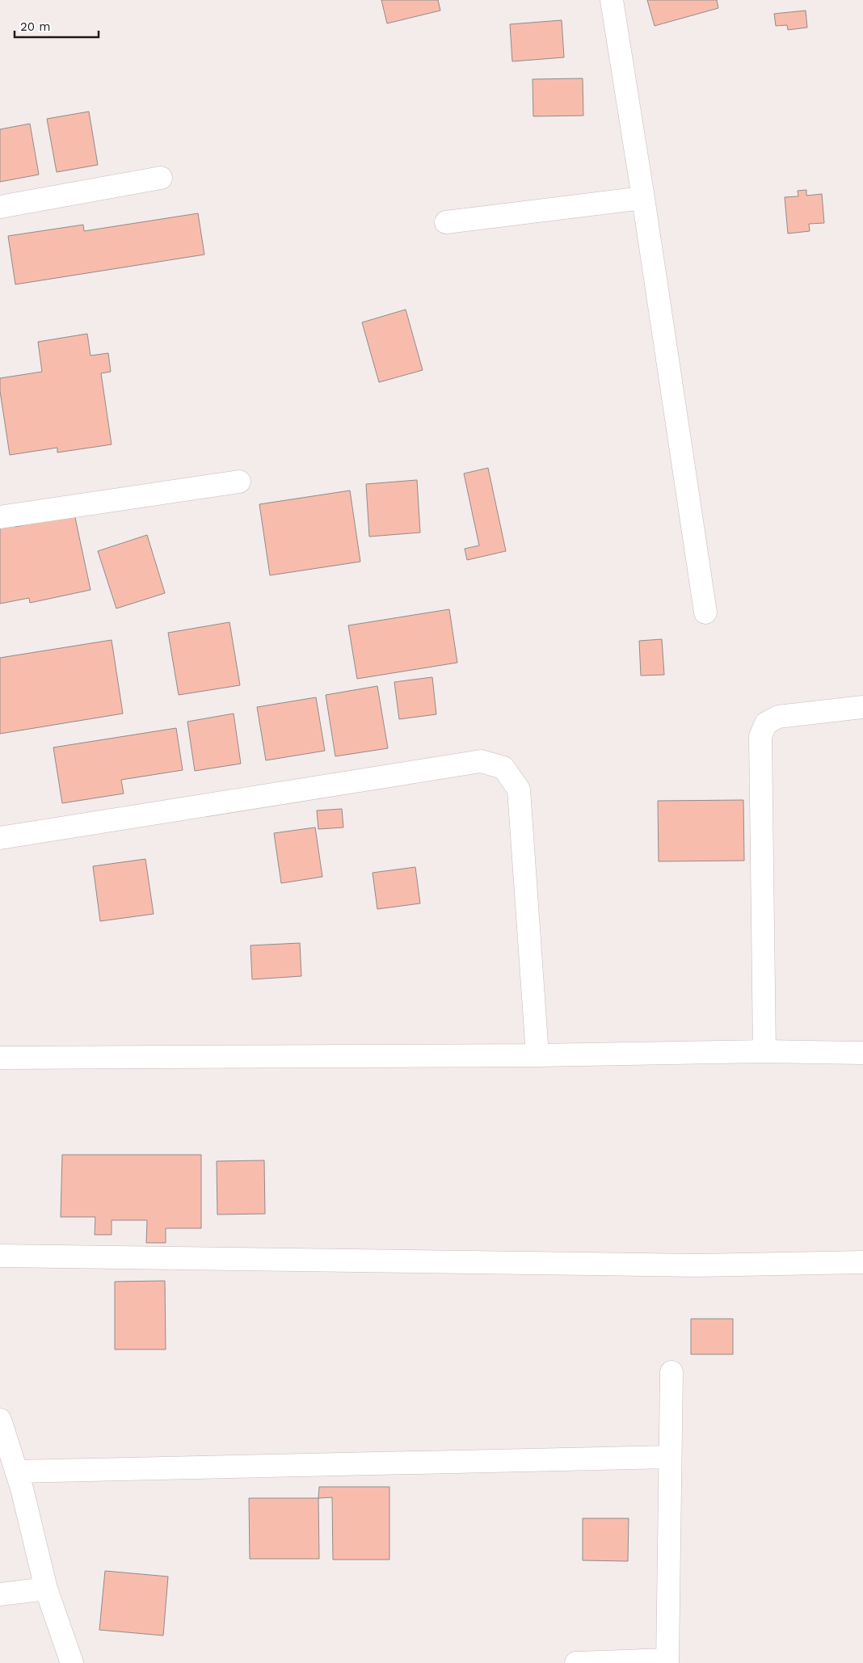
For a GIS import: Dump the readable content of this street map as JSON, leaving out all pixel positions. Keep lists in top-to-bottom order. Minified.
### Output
{"scale_bar":"20 m"}
